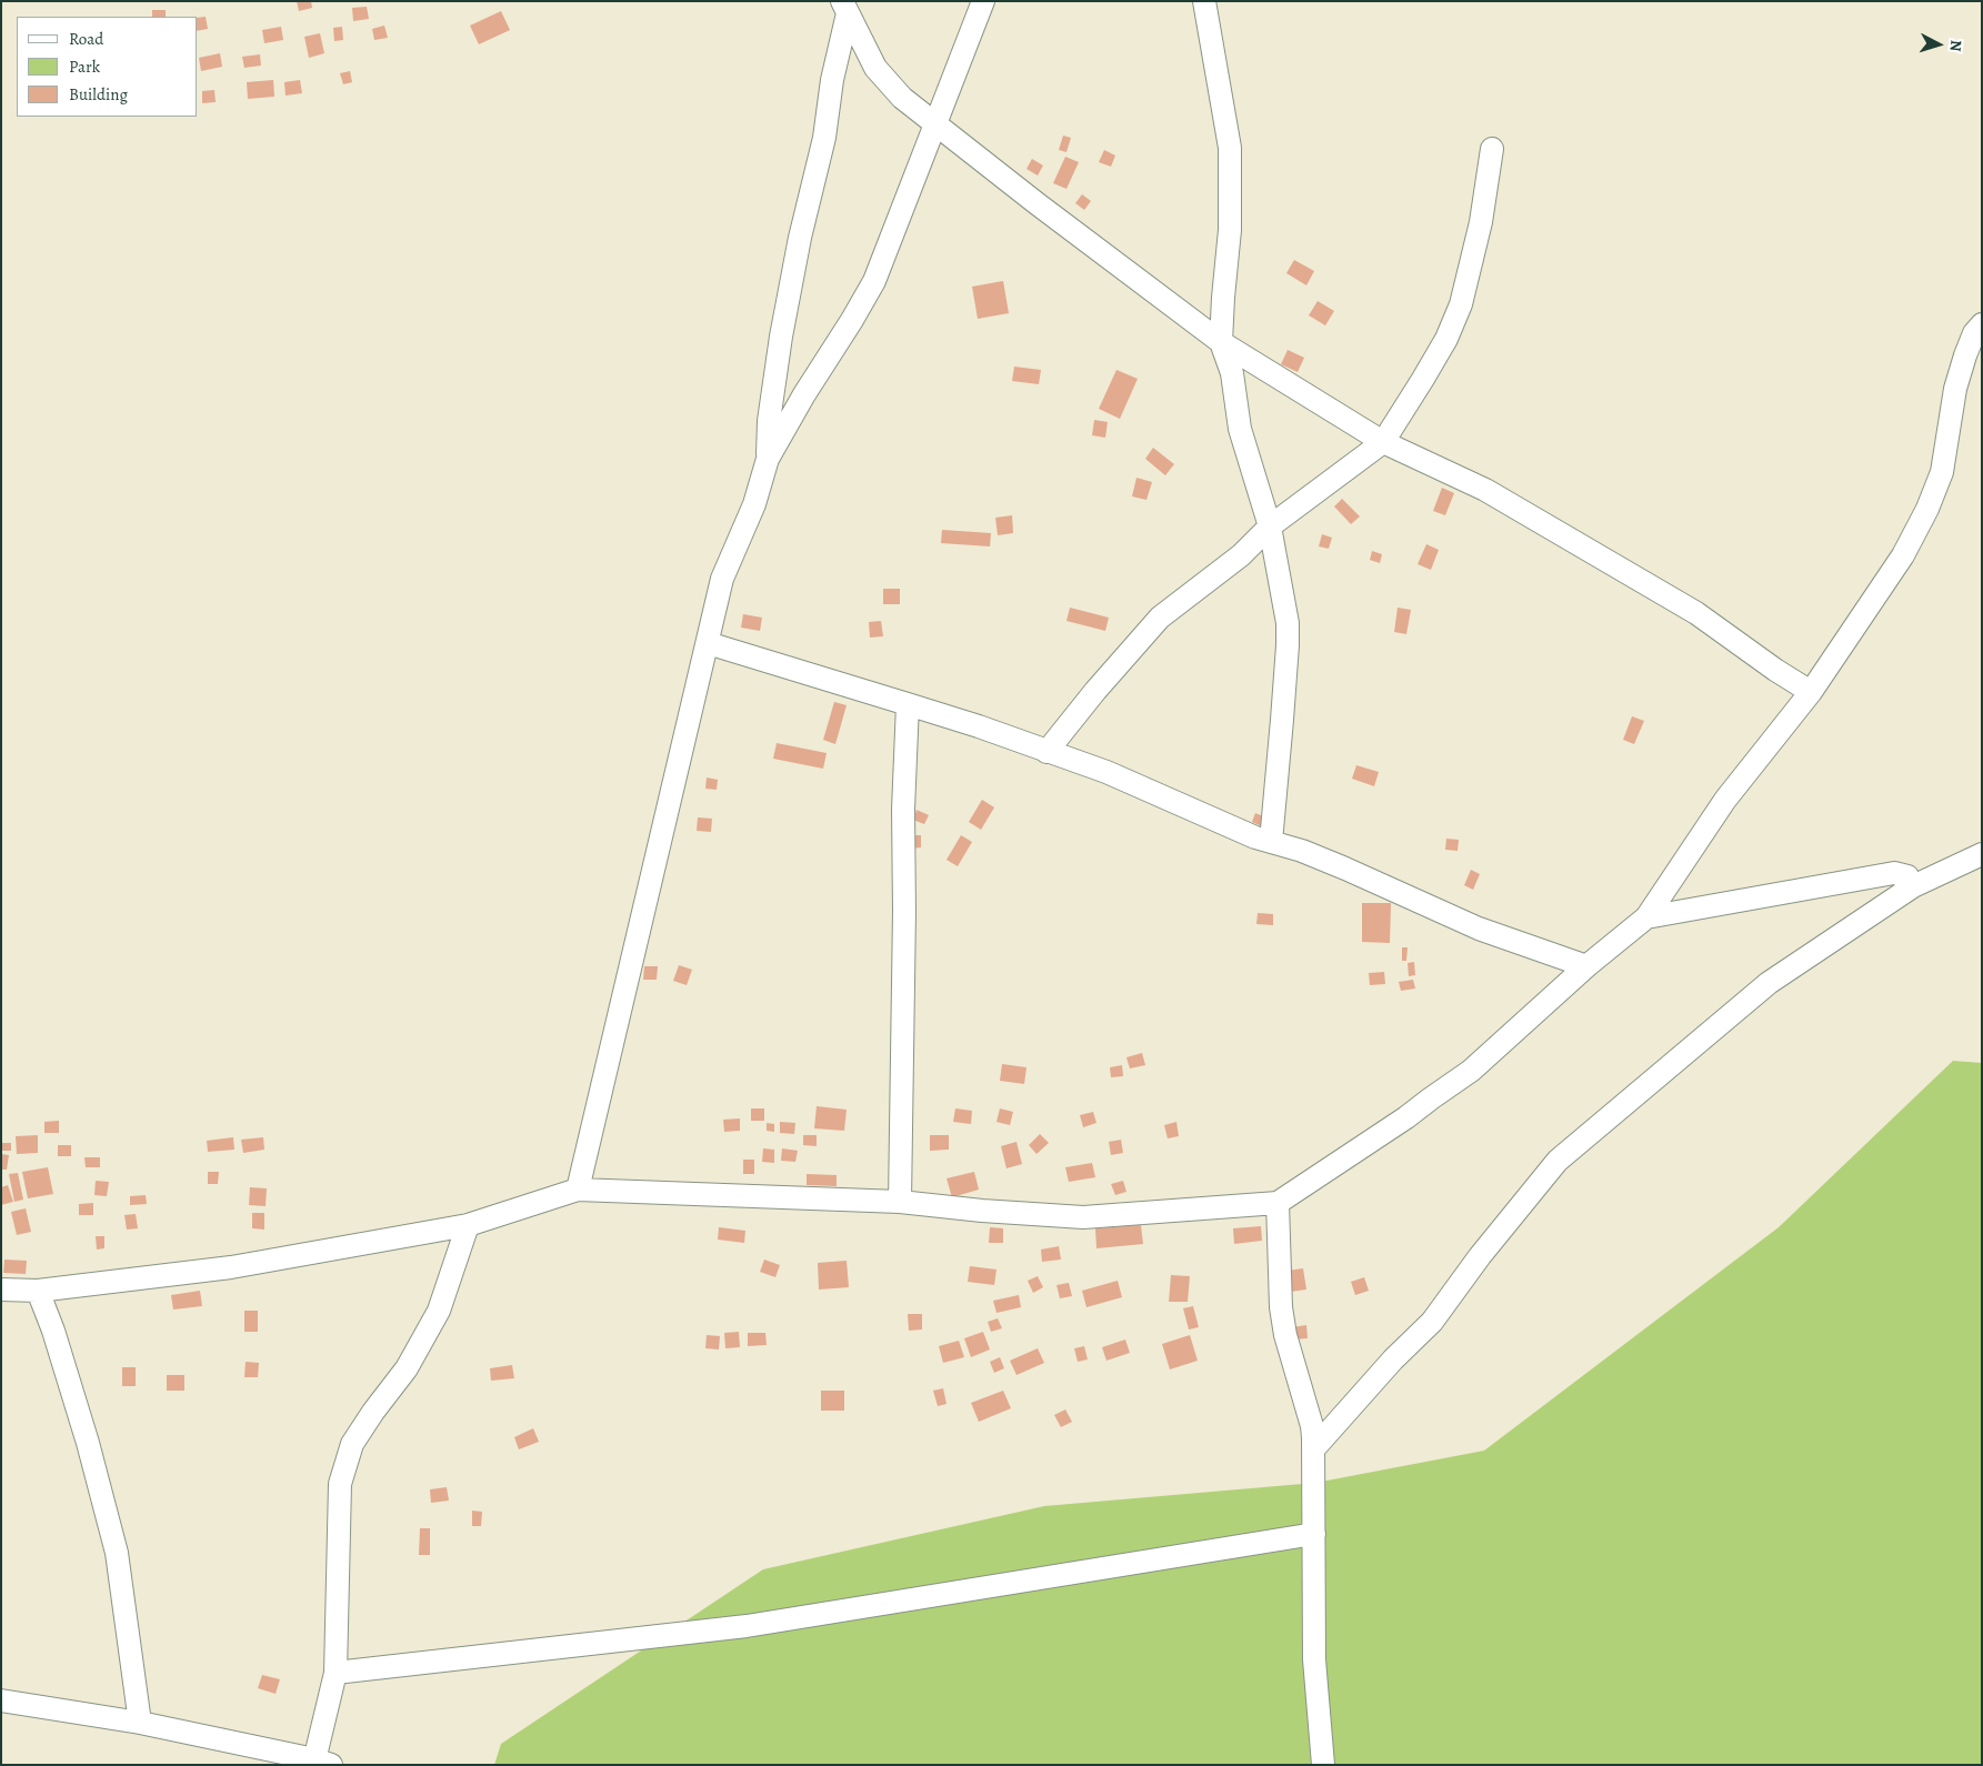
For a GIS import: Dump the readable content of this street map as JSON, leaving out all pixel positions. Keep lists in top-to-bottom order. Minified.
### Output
{"legend":["Road","Park","Building"],"north":"right"}
